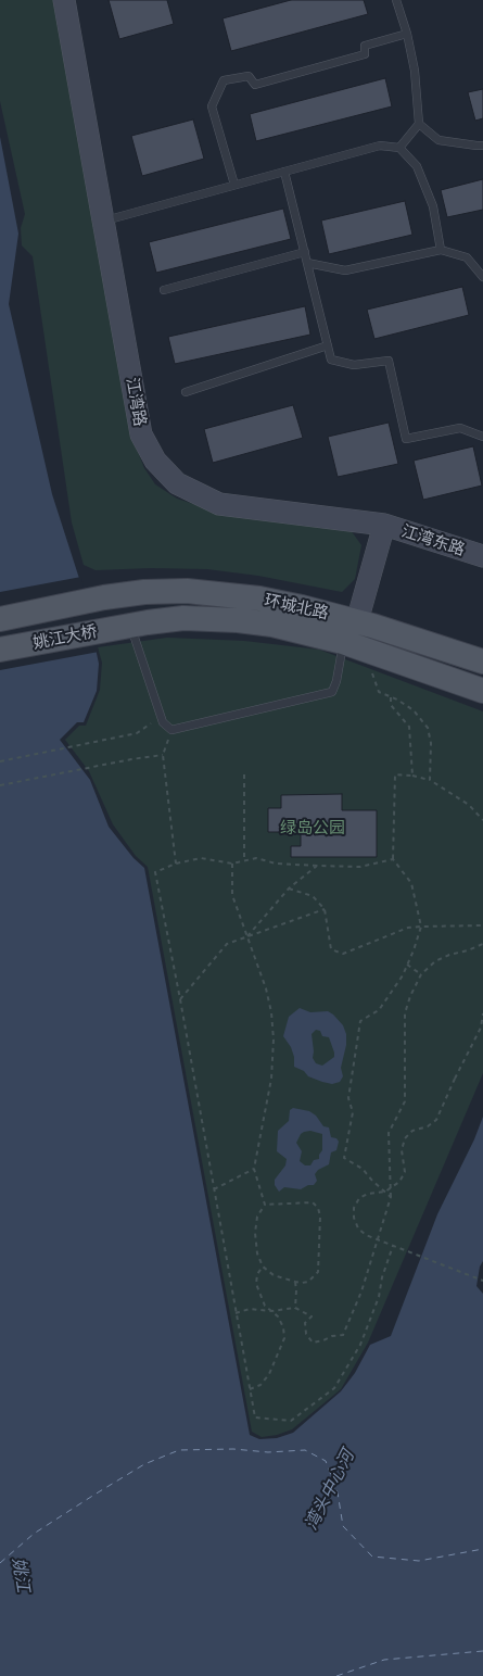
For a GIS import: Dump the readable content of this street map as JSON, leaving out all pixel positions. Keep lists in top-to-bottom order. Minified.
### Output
{"streets":{"main road":["环城北路","姚江大桥"],"street":["江湾路","江湾东路"]},"crossings":[["江湾路","江湾东路"],["环城北路","姚江大桥"]],"water":["湾头中心河","姚江"],"parks":["绿岛公园"]}
